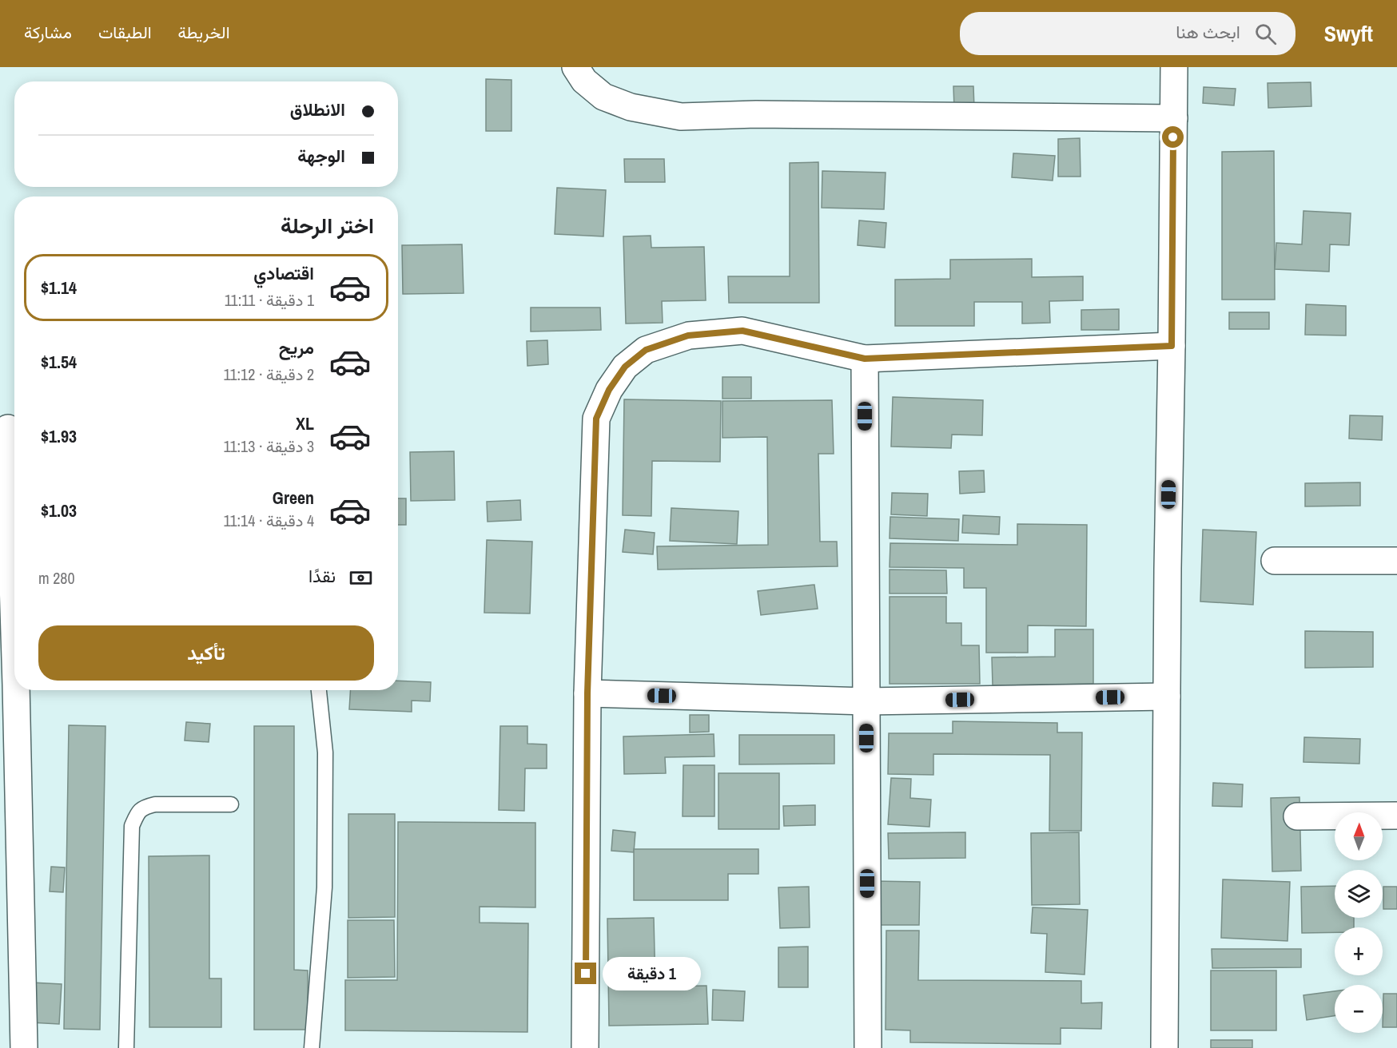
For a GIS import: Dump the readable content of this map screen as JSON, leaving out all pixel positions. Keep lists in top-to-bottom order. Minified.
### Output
{"north":"top","page":{"header":"Swyft","search":"ابحث هنا","nav":["الخريطة","الطبقات","مشاركة"],"banner":["الانطلاق","الوجهة"],"heading":"اختر الرحلة","list":[{"name":"اقتصادي","note":"1 دقيقة · 11:11","value":"$1.14"},{"name":"مريح","note":"2 دقيقة · 11:12","value":"$1.54"},{"name":"XL","note":"3 دقيقة · 11:13","value":"$1.93"},{"name":"Green","note":"4 دقيقة · 11:14","value":"$1.03"}],"pay":["نقدًا","280 m"],"buttons":"تأكيد","map_buttons":["+","−"],"bubble":"1 دقيقة"}}
